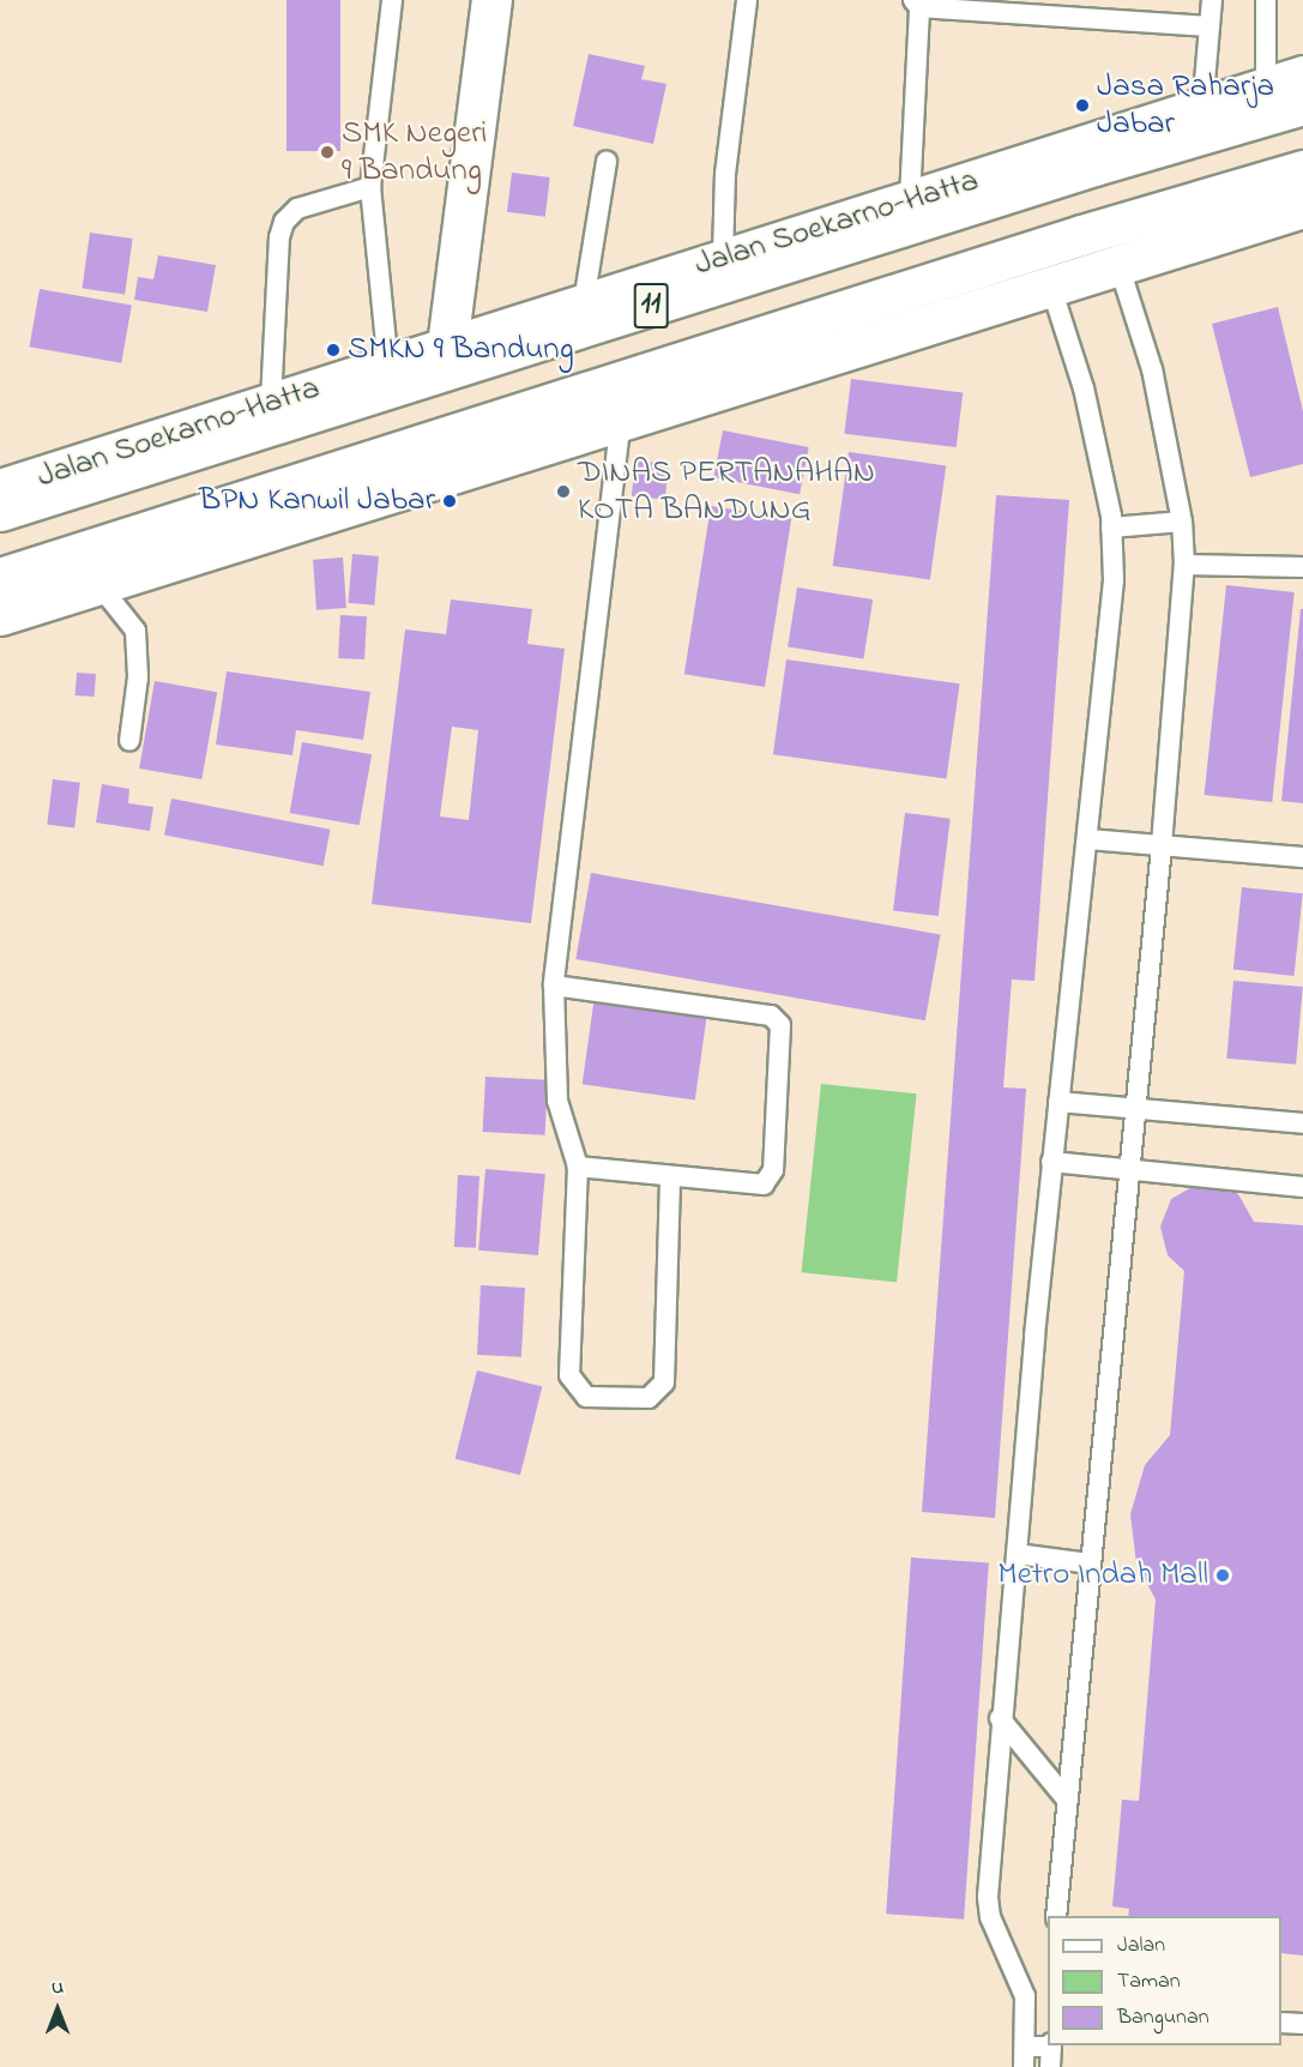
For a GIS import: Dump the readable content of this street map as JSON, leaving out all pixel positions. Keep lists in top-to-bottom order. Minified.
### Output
{"streets":{"main road":["Jalan Soekarno-Hatta","11"]},"places":["Jasa Raharja Jabar","SMK Negeri 9 Bandung","SMKN 9 Bandung","DINAS PERTANAHAN KOTA BANDUNG","BPN Kanwil Jabar","Metro Indah Mall"],"legend":["Jalan","Taman","Bangunan"],"north":"top"}
